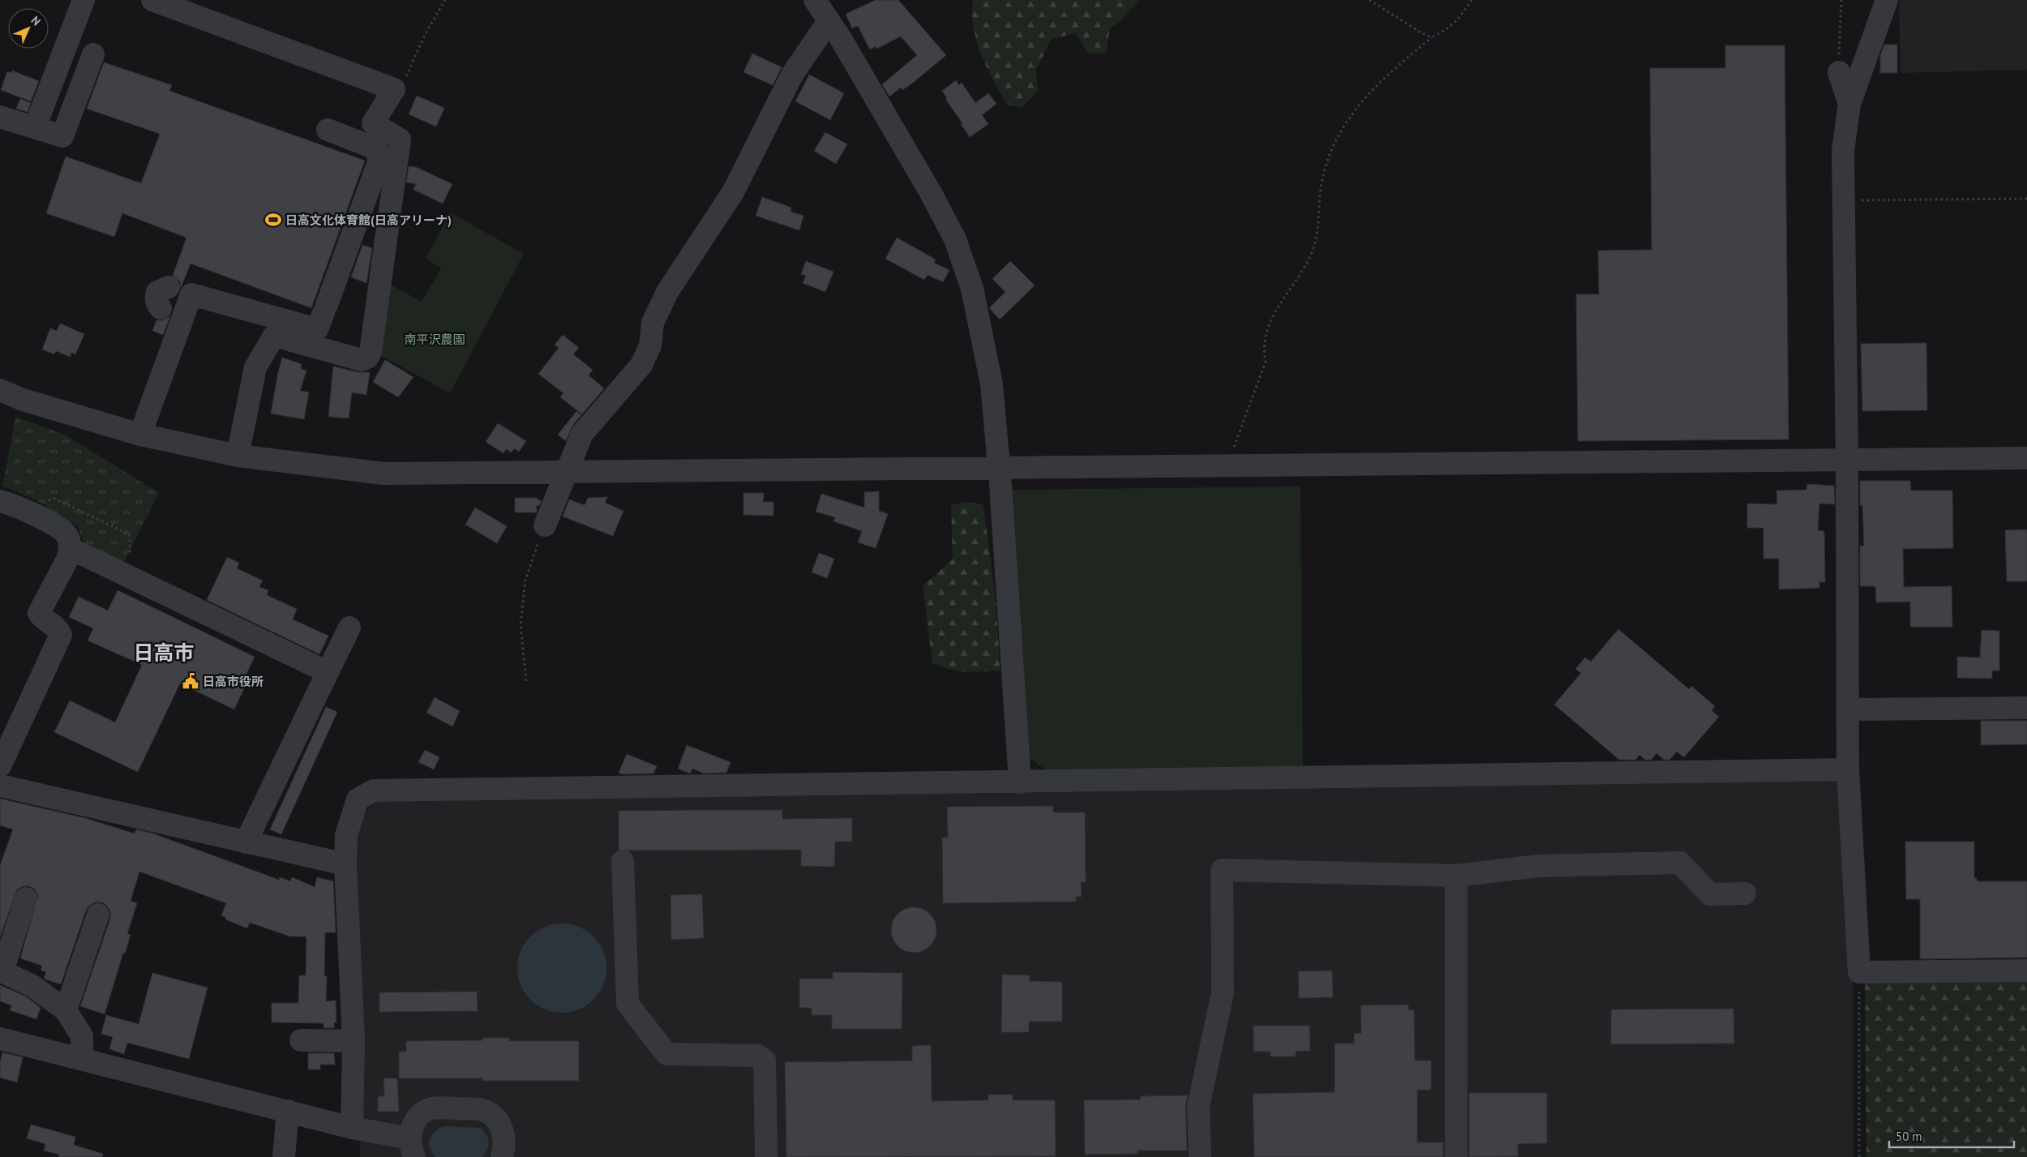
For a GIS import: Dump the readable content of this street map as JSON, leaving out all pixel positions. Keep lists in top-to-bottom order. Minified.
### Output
{"districts":["日高市"],"parks":["南平沢農園"],"places":{"sports":["日高文化体育館(日高アリーナ)"],"public building":["日高市役所"]},"scale_bar":"50 m","north":"top right"}
